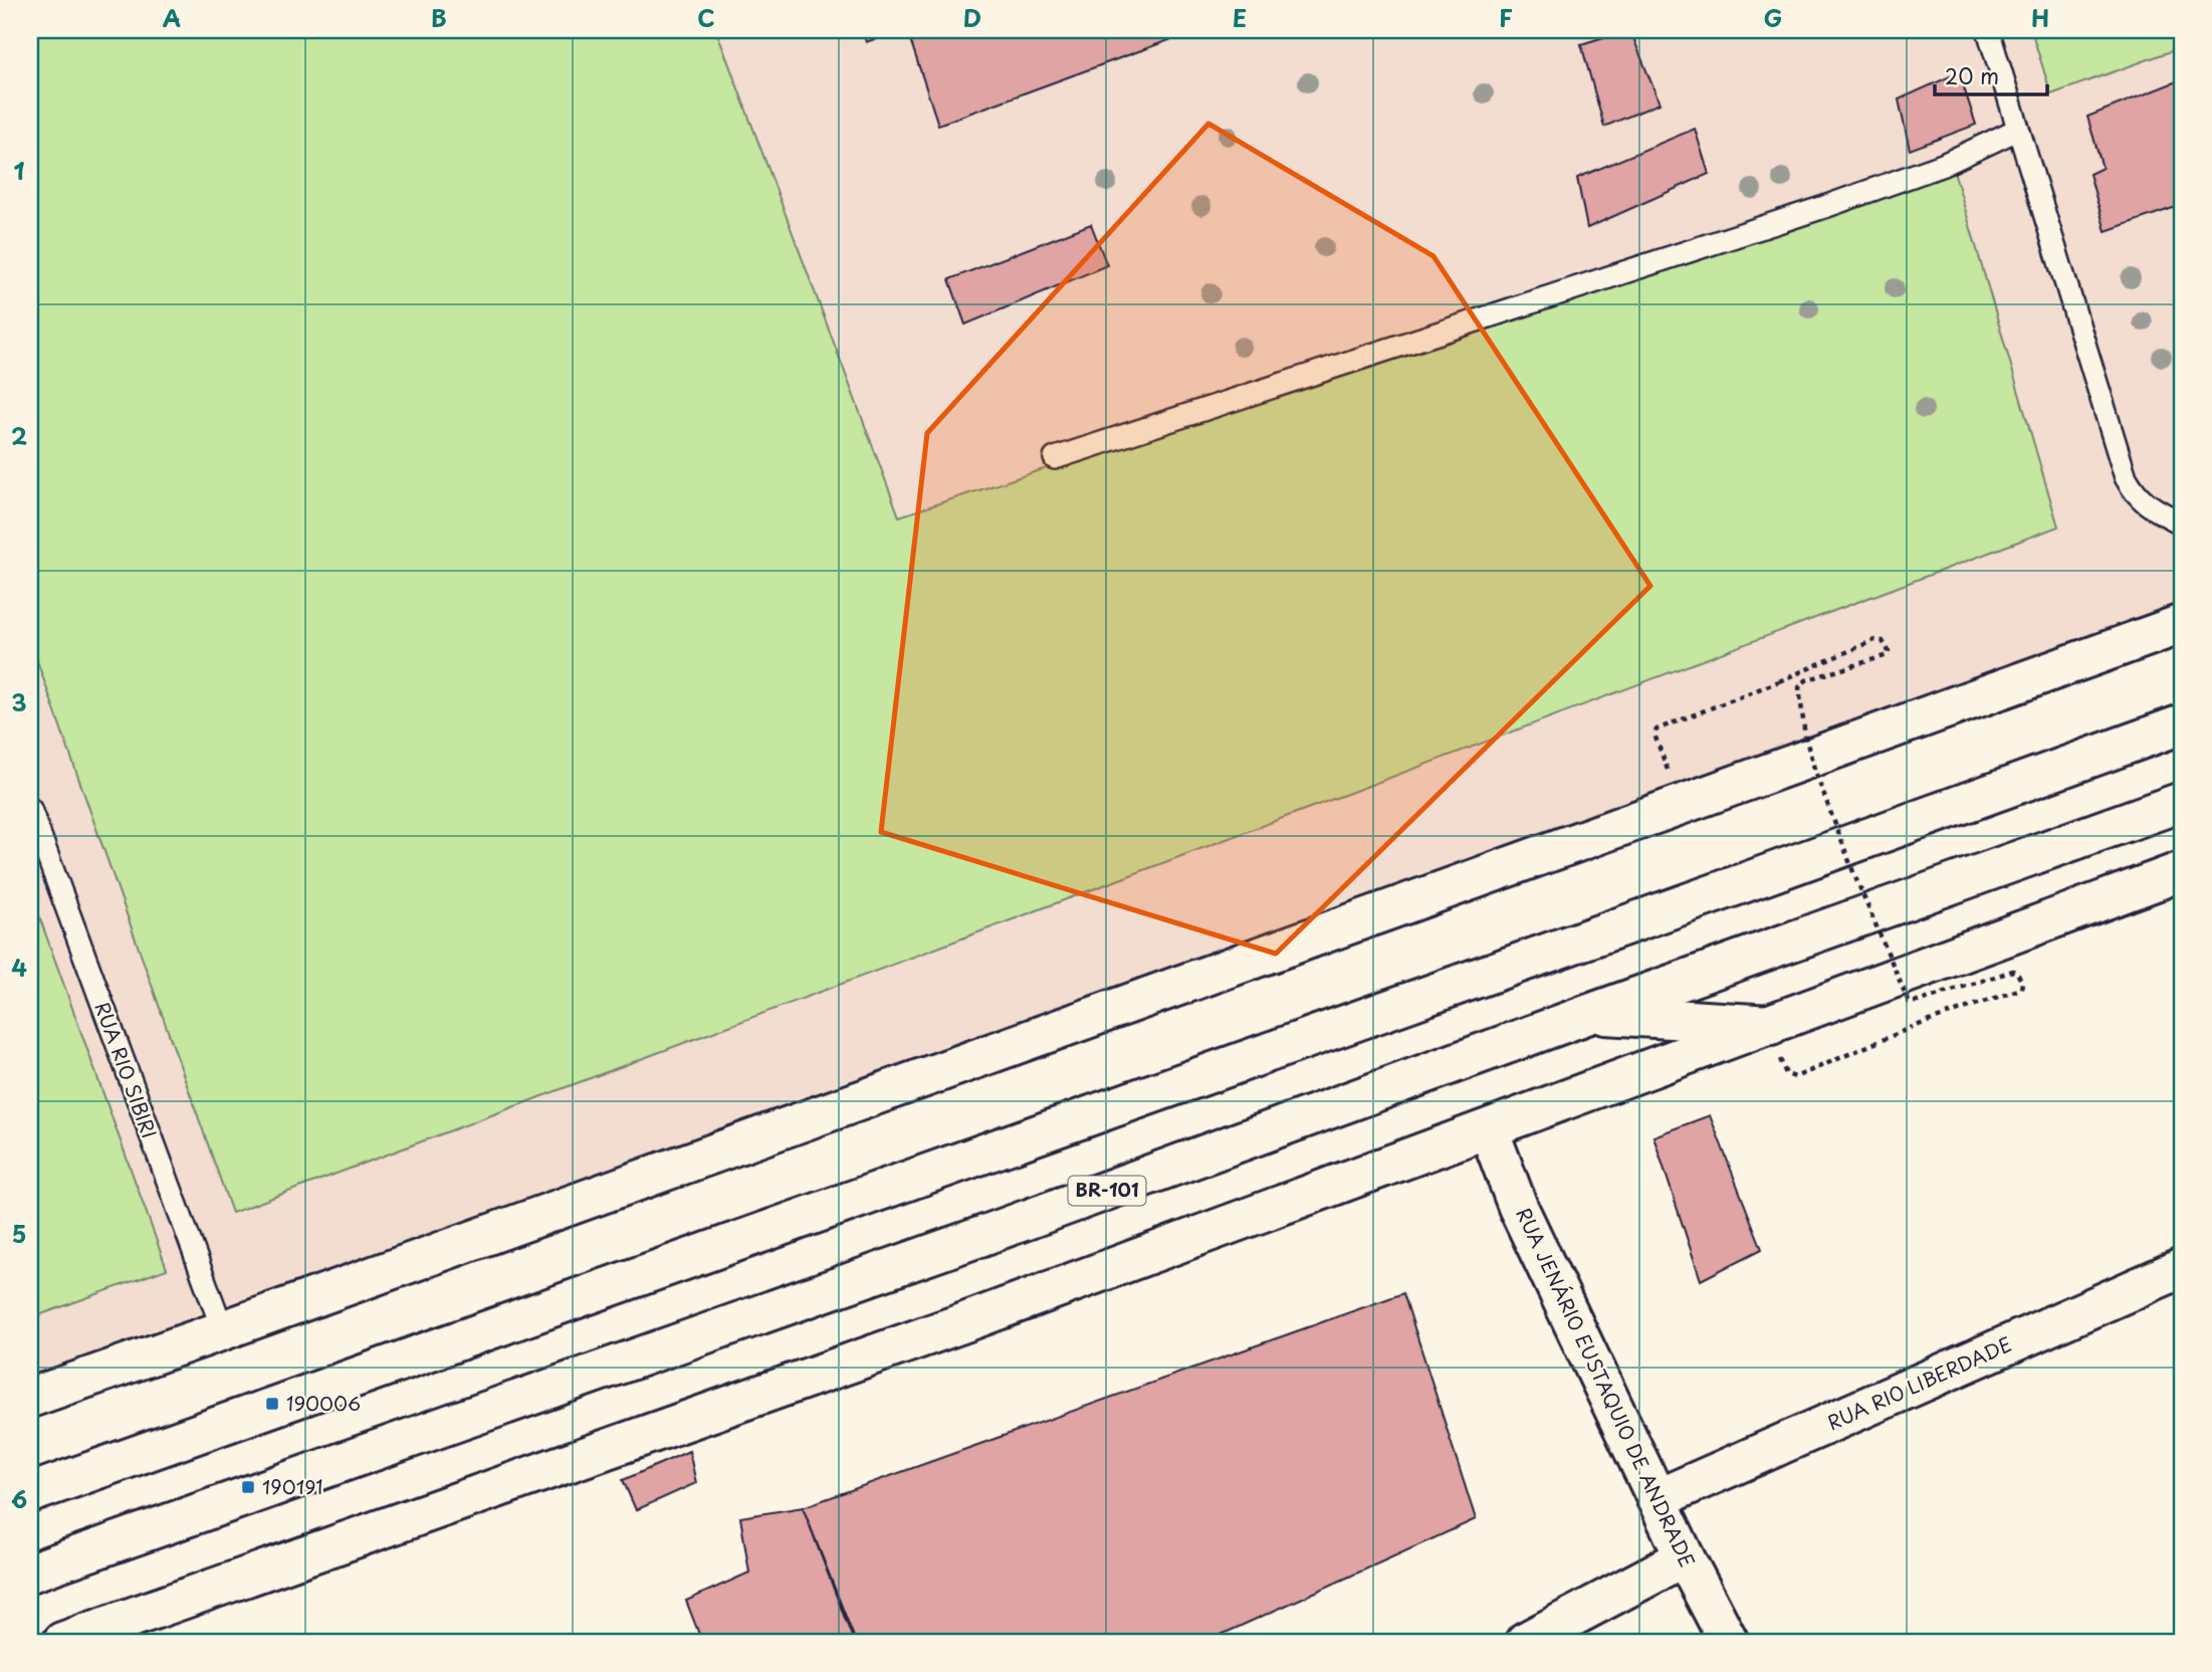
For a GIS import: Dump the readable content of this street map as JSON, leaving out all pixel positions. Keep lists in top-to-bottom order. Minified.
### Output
{"streets":{"main road":["BR-101","RUA RIO LIBERDADE","RUA JENÁRIO EUSTAQUIO DE ANDRADE"],"lane":["RUA RIO SIBIRI"]},"crossings":[["RUA RIO LIBERDADE","RUA JENÁRIO EUSTAQUIO DE ANDRADE"]],"places":{"transit":["190006","190191"]},"scale_bar":"20 m","grid":{"columns":["A","B","C","D","E","F","G","H"],"rows":["1","2","3","4","5","6"]}}
